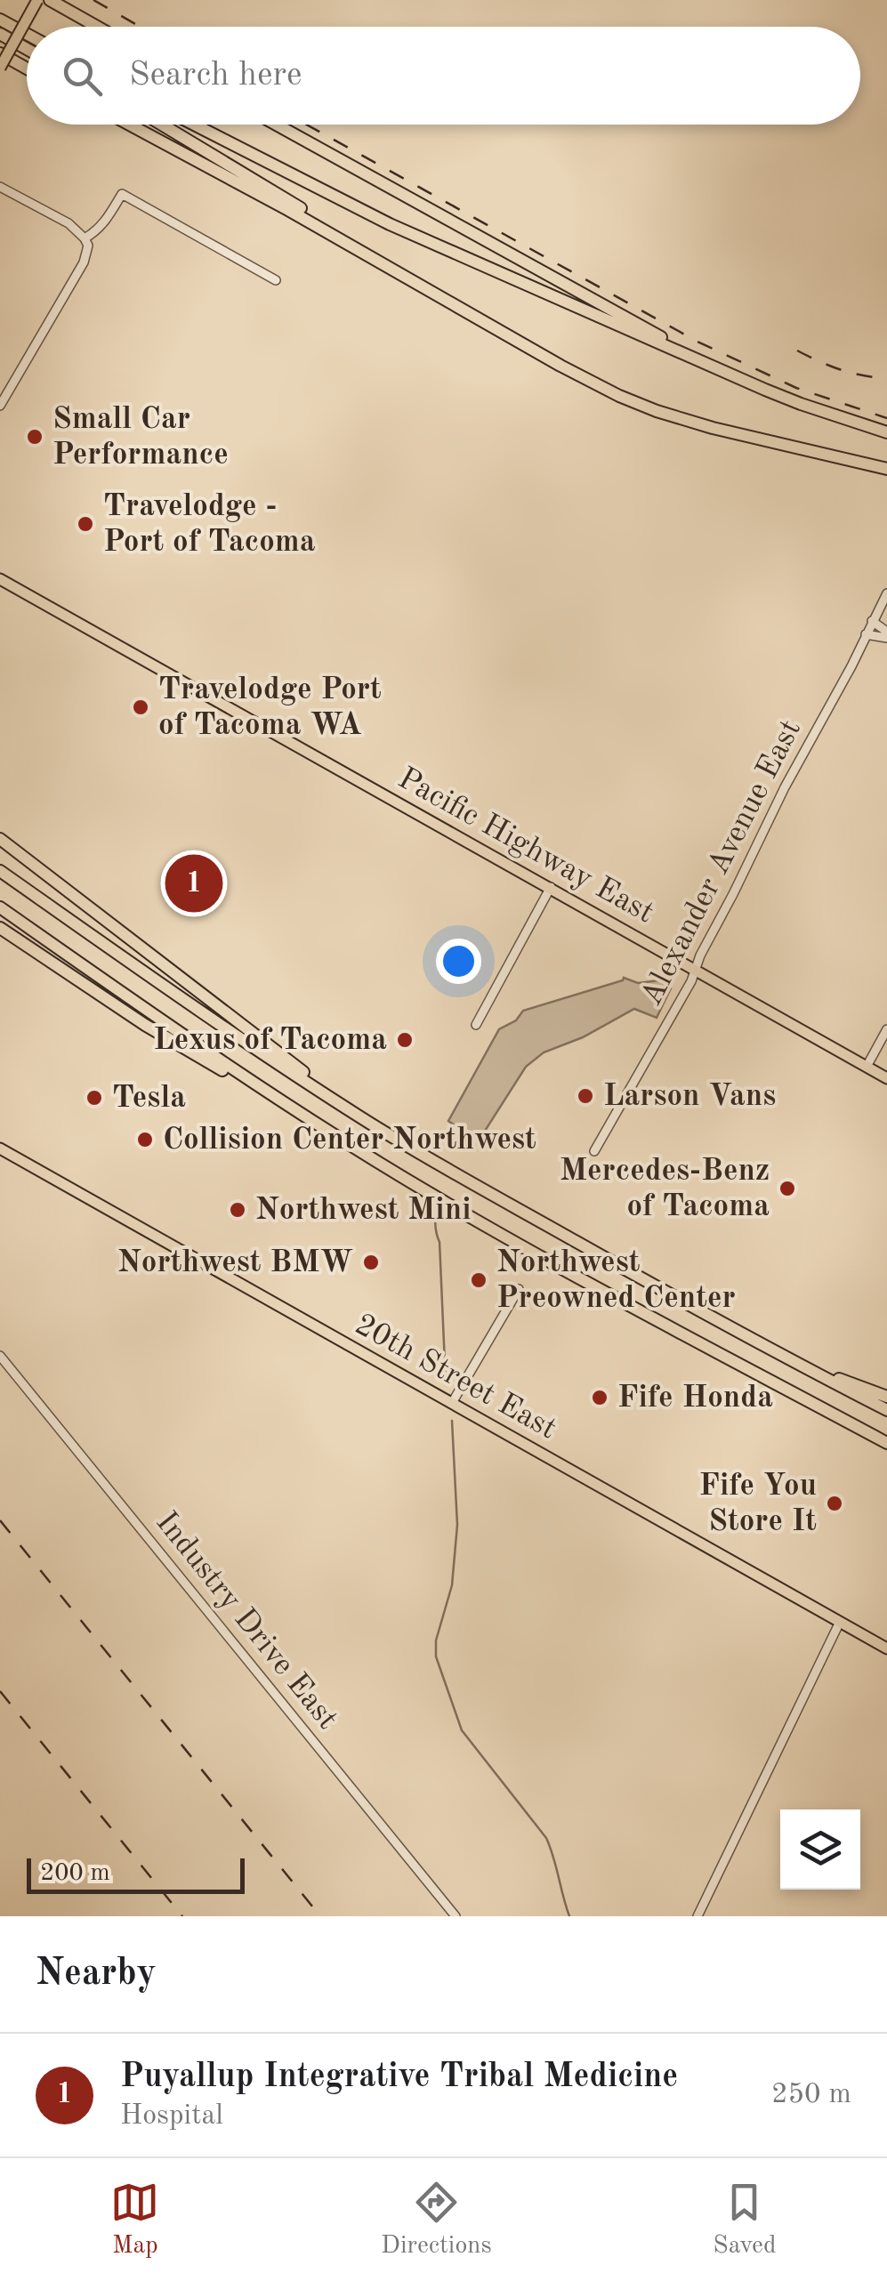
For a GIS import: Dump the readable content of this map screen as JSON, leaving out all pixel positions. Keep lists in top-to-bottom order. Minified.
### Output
{"streets":{"main road":["Pacific Highway East","20th Street East"],"street":["Alexander Avenue East","Industry Drive East"]},"crossings":[["Pacific Highway East","Alexander Avenue East"]],"places":["Small Car Performance","Travelodge - Port of Tacoma","Travelodge Port of Tacoma WA","Lexus of Tacoma","Larson Vans","Tesla","Collision Center Northwest","Mercedes-Benz of Tacoma","Northwest Mini","Northwest BMW","Northwest Preowned Center","Fife Honda","Fife You Store It"],"scale_bar":"200 m","page":{"search":"Search here","pins":"1","scale":"200 m","heading":"Nearby","list":[{"mark":"1","name":"Puyallup Integrative Tribal Medicine","note":"Hospital","value":"250 m"}],"nav":["Map","Directions","Saved"]}}
